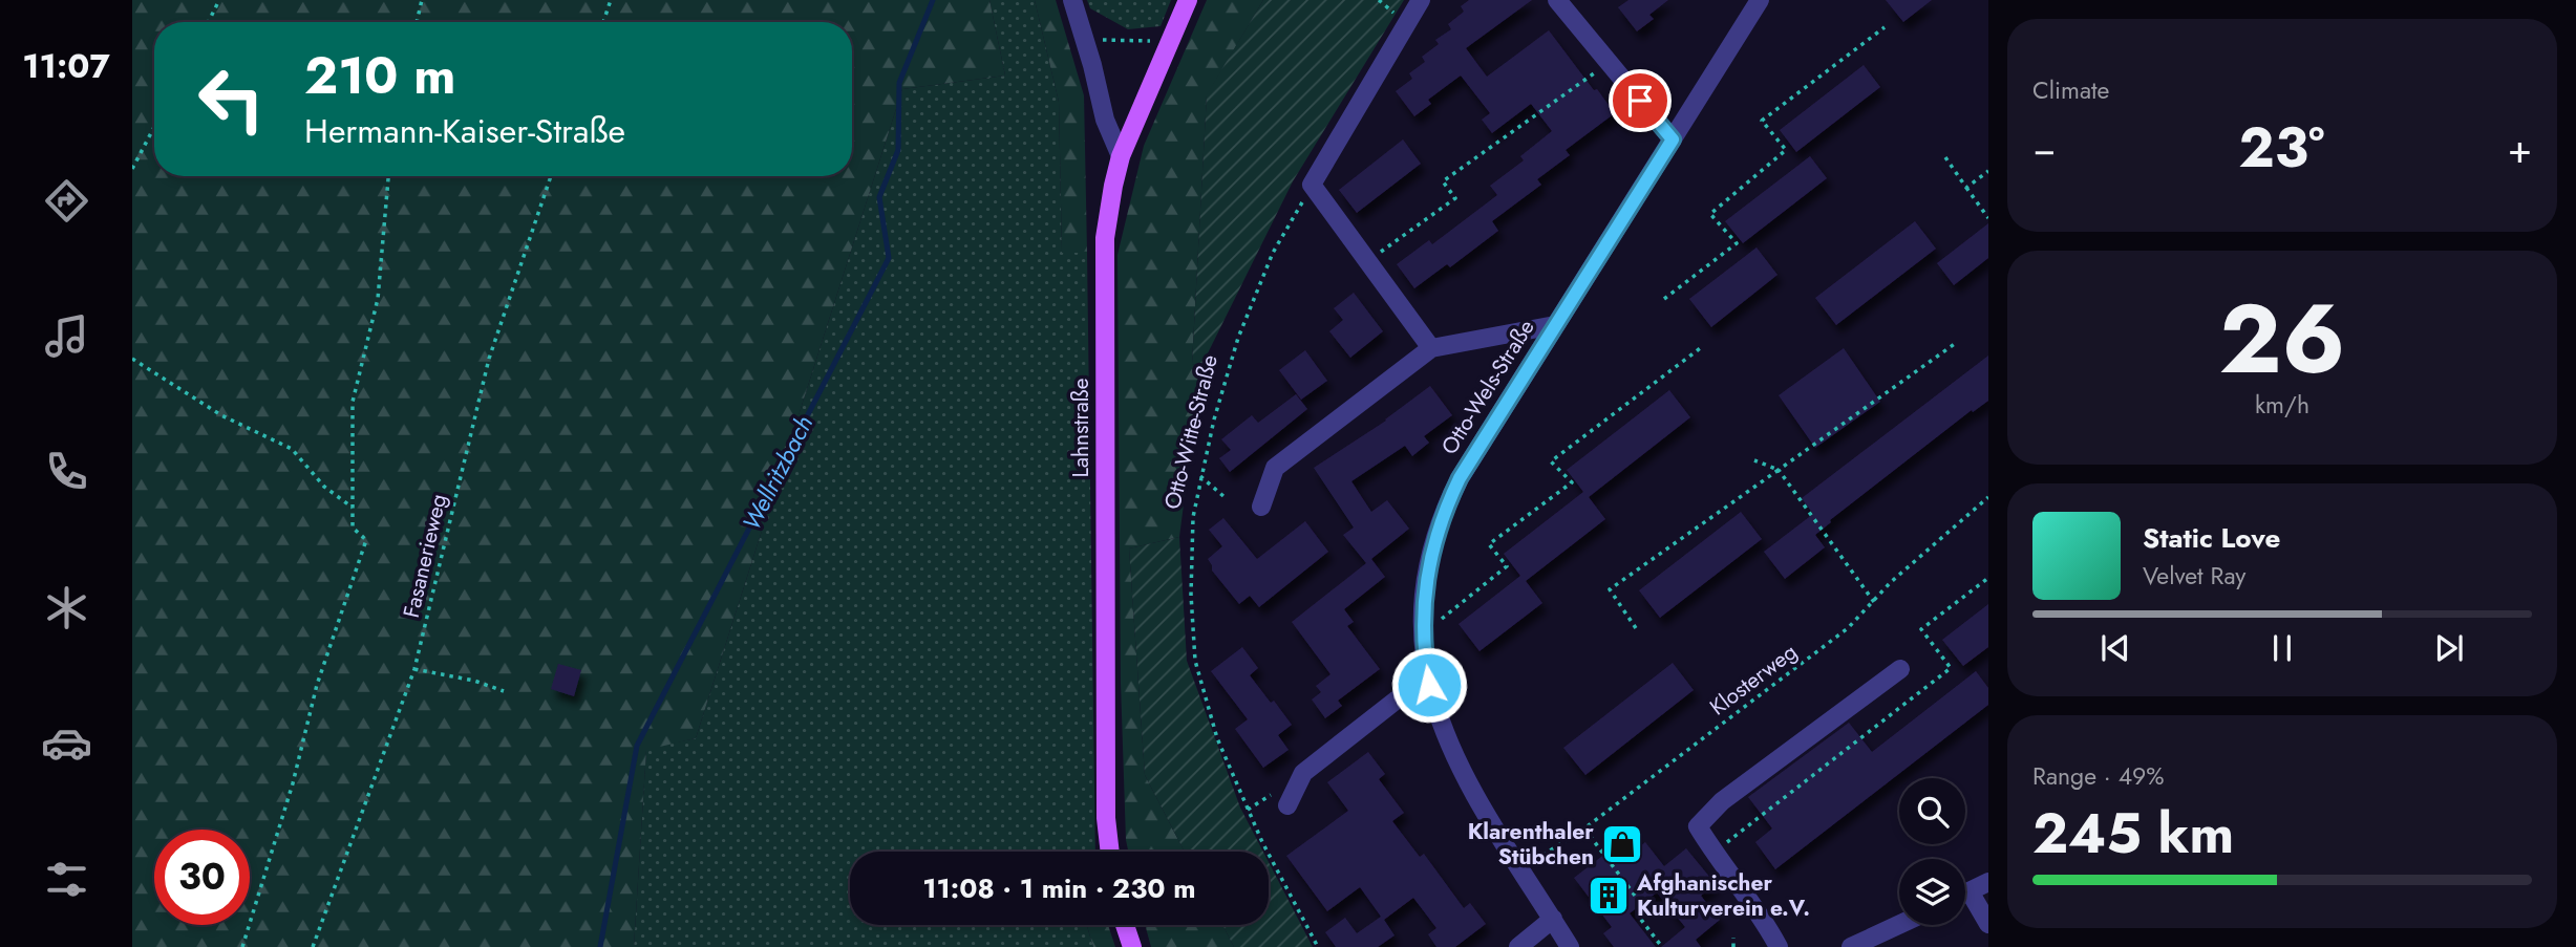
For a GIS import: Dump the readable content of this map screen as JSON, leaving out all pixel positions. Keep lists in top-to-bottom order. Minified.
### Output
{"streets":{"main road":["Lahnstraße"],"street":["Otto-Wels-Straße"],"path":["Otto-Witte-Straße","Fasanerieweg","Klosterweg"]},"crossings":[["Otto-Wels-Straße","Klosterweg"]],"water":["Wellritzbach"],"places":{"shop":["Klarenthaler Stübchen"],"building":["Afghanischer Kulturverein e.V."]},"page":{"tabs":"11:07","tile":["Climate",["26","km/h"],["Range · 49%","245 km"]],"turn":["210 m","Hermann-Kaiser-Straße"],"heat":["−","23°","+"],"song":["Static Love","Velvet Ray"],"limit":"30","trip":"11:08 · 1 min · 230 m"}}
